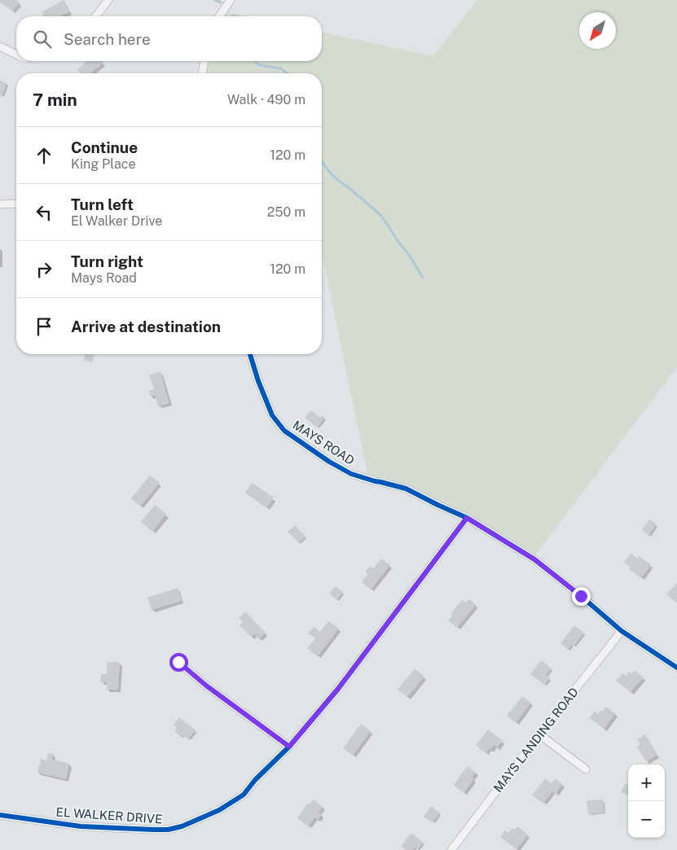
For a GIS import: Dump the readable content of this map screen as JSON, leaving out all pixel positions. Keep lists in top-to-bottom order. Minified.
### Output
{"streets":{"street":["MAYS ROAD","MAYS LANDING ROAD","EL WALKER DRIVE"]},"crossings":[["MAYS ROAD","MAYS LANDING ROAD"],["MAYS ROAD","EL WALKER DRIVE"]],"north":"bottom left","page":{"search":"Search here","heading":["7 min","Walk · 490 m"],"list":[["Continue","King Place","120 m"],["Turn left","El Walker Drive","250 m"],["Turn right","Mays Road","120 m"],"Arrive at destination"],"map_buttons":["+","−"]}}
